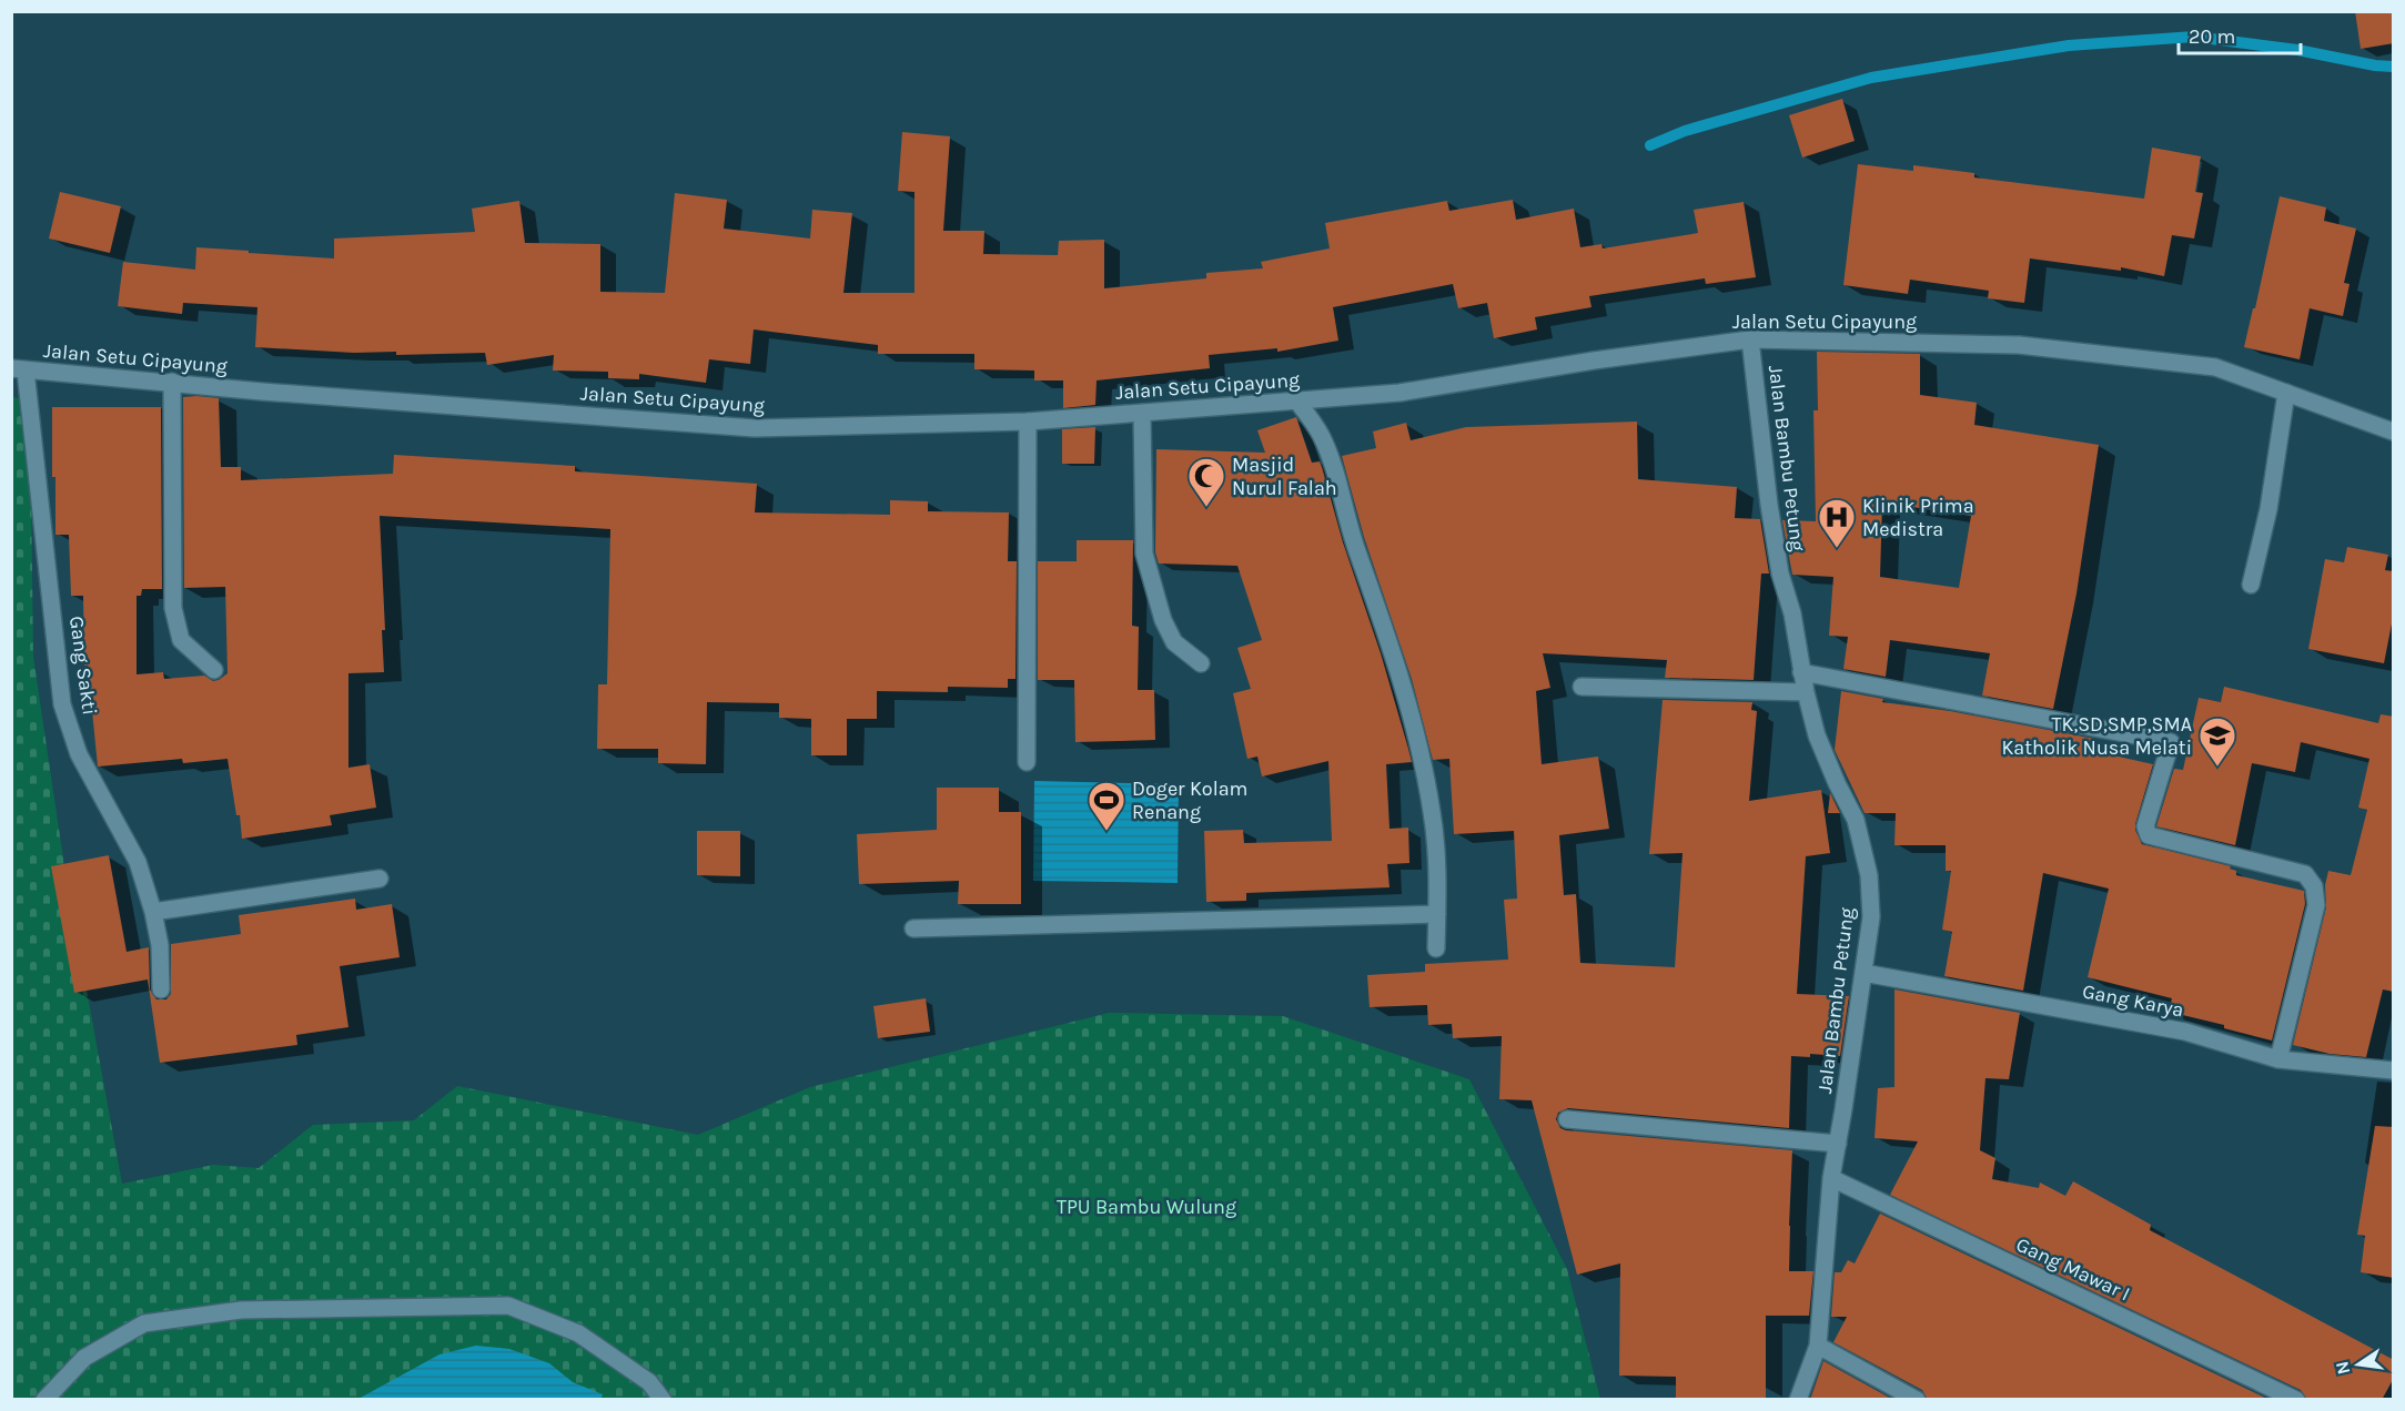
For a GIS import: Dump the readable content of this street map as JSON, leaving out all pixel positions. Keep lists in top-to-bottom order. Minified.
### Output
{"streets":{"street":["Jalan Setu Cipayung","Jalan Bambu Petung","Gang Sakti","Gang Karya","Gang Mawar I"]},"crossings":[["Jalan Setu Cipayung","Jalan Bambu Petung"],["Jalan Setu Cipayung","Gang Sakti"],["Jalan Bambu Petung","Gang Karya"],["Jalan Bambu Petung","Gang Mawar I"]],"parks":["TPU Bambu Wulung"],"places":{"mosque":["Masjid Nurul Falah"],"hospital":["Klinik Prima Medistra"],"school or university":["TK,SD,SMP,SMA Katholik Nusa Melati"],"sports":["Doger Kolam Renang"]},"scale_bar":"20 m","north":"left"}
